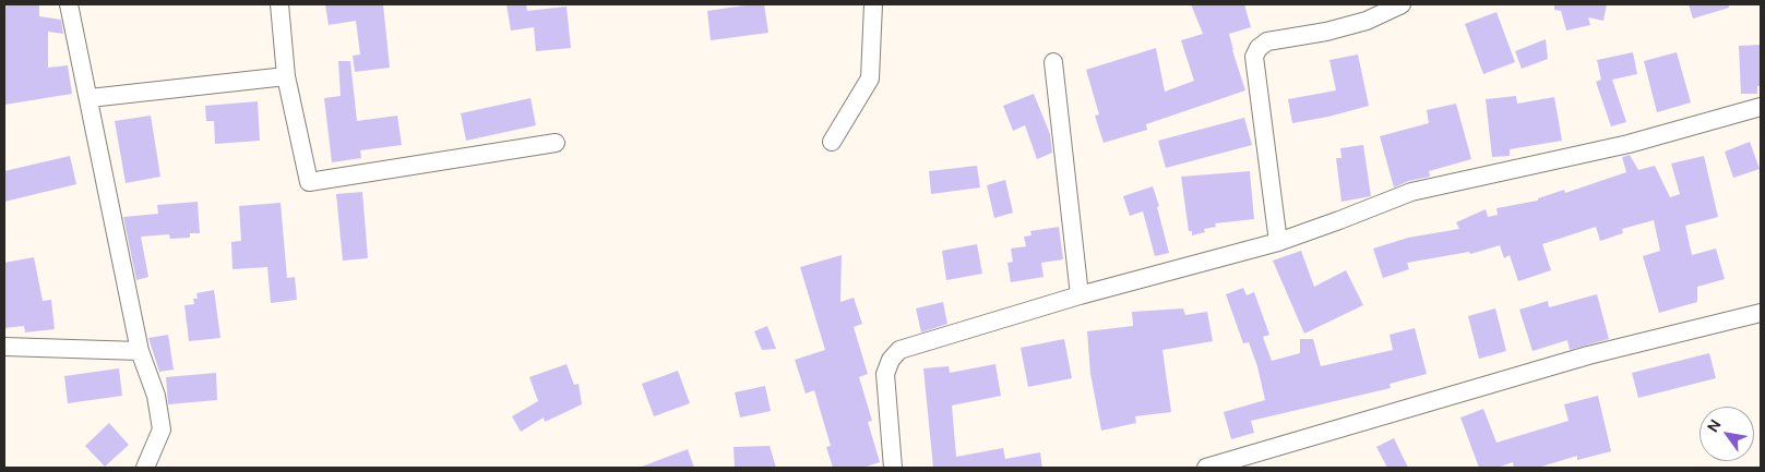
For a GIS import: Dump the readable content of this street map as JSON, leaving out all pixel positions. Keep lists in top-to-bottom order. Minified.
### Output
{"north":"top left"}
